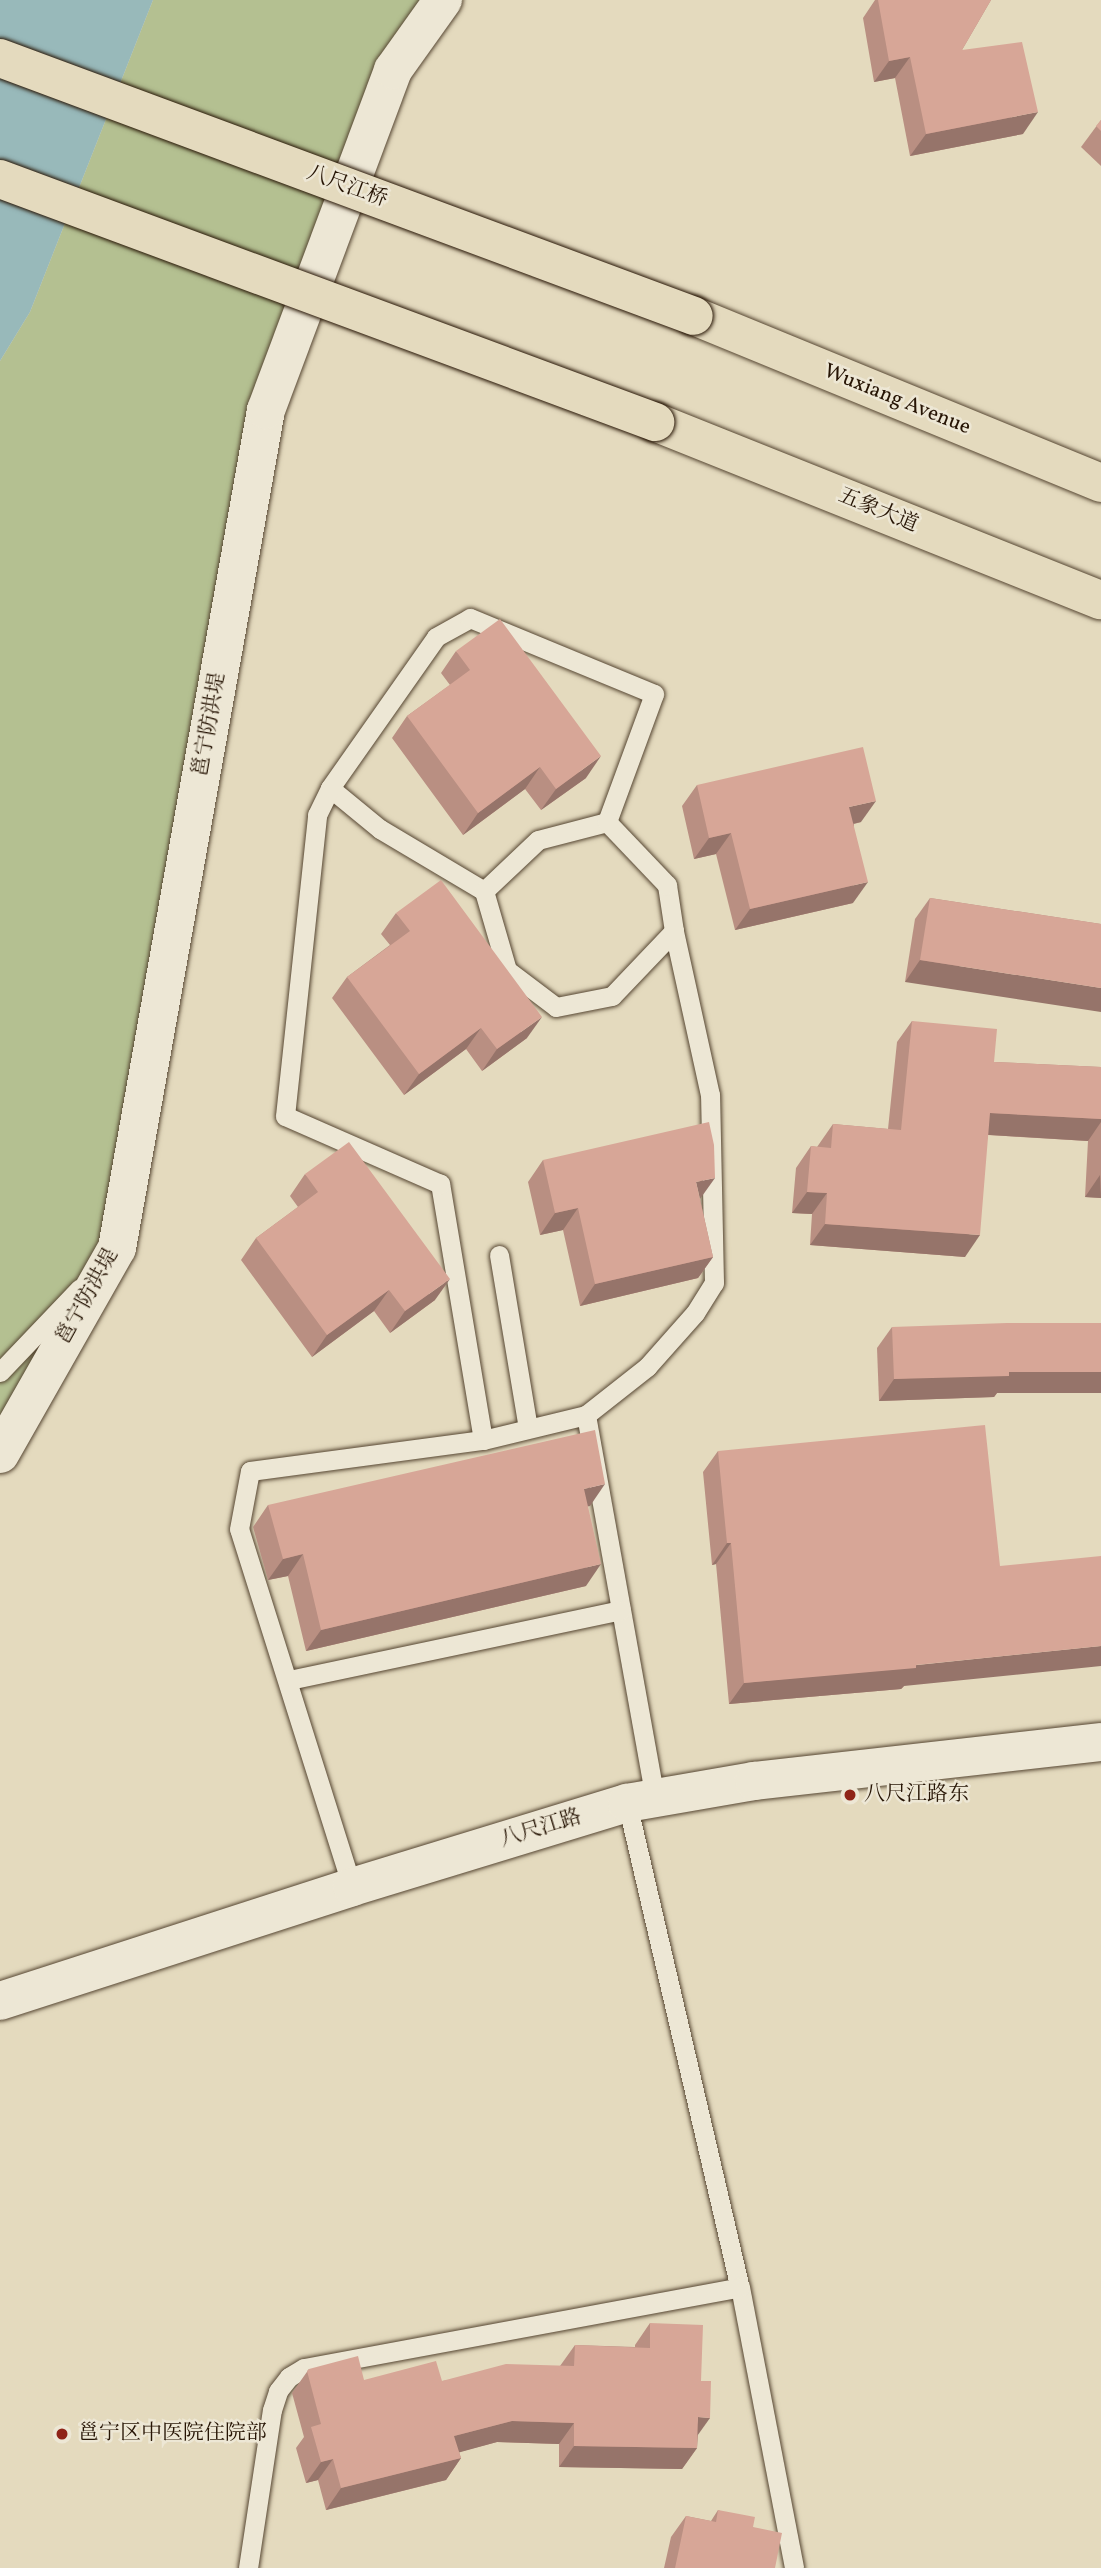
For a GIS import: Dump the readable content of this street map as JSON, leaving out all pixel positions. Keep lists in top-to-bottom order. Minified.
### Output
{"streets":{"main road":["八尺江桥","Wuxiang Avenue","五象大道"],"street":["邕宁防洪堤","八尺江路"]},"crossings":[["八尺江桥","Wuxiang Avenue"]],"places":["八尺江路东","邕宁区中医院住院部"]}
